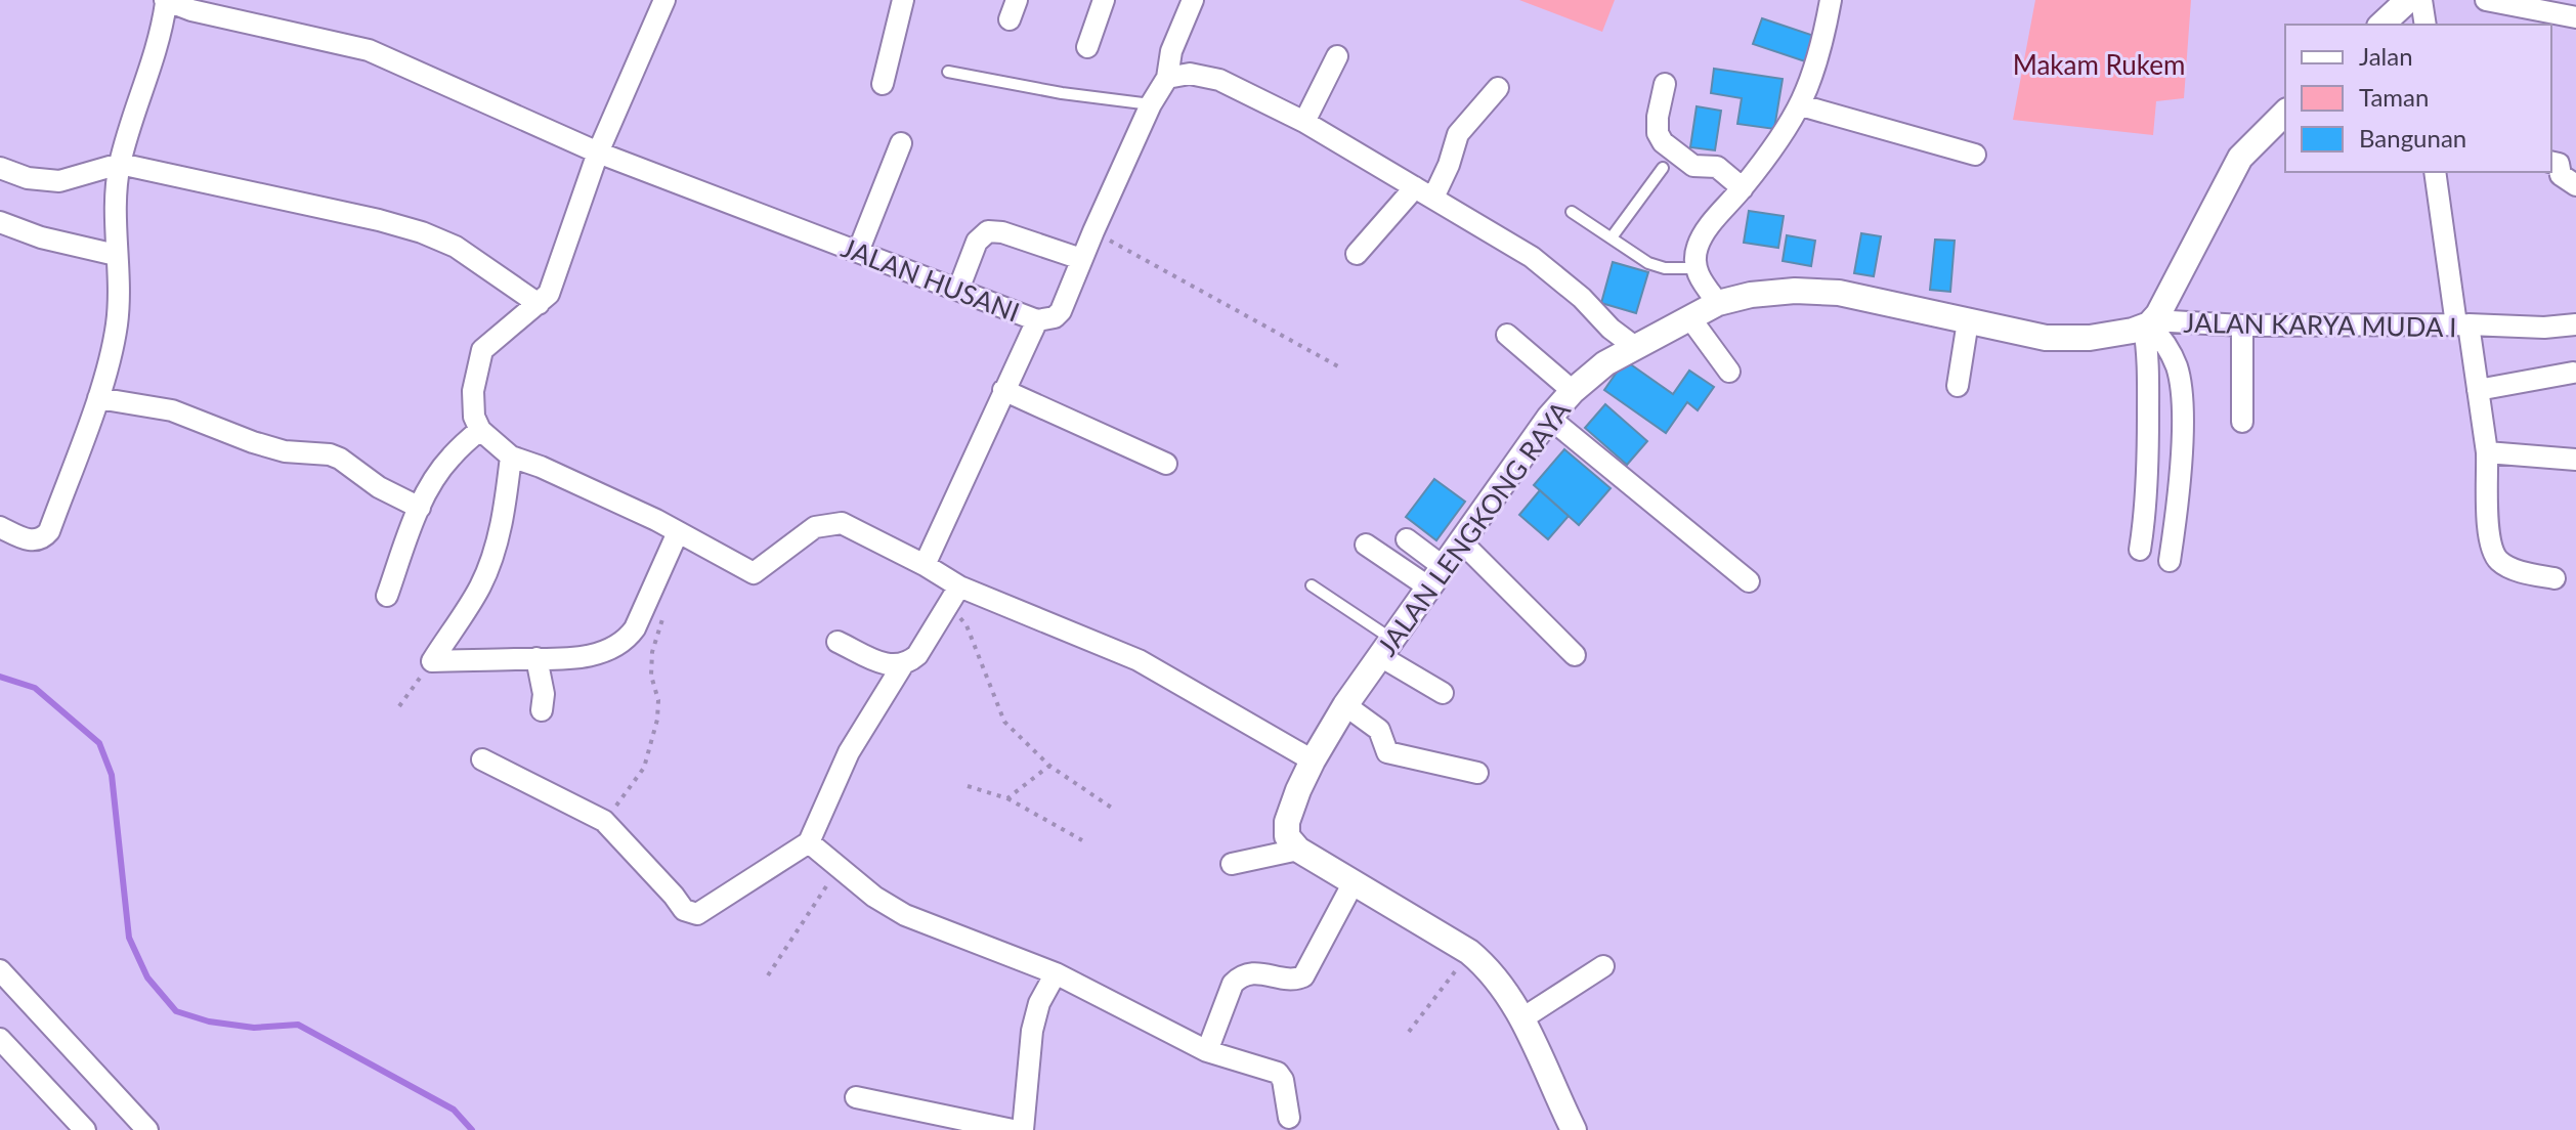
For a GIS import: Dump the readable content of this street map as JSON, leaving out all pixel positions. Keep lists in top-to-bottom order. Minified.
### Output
{"streets":{"street":["JALAN HUSANI","JALAN KARYA MUDA I","JALAN LENGKONG RAYA"]},"crossings":[["JALAN KARYA MUDA I","JALAN LENGKONG RAYA"]],"parks":["Makam Rukem"],"legend":["Jalan","Taman","Bangunan"]}
